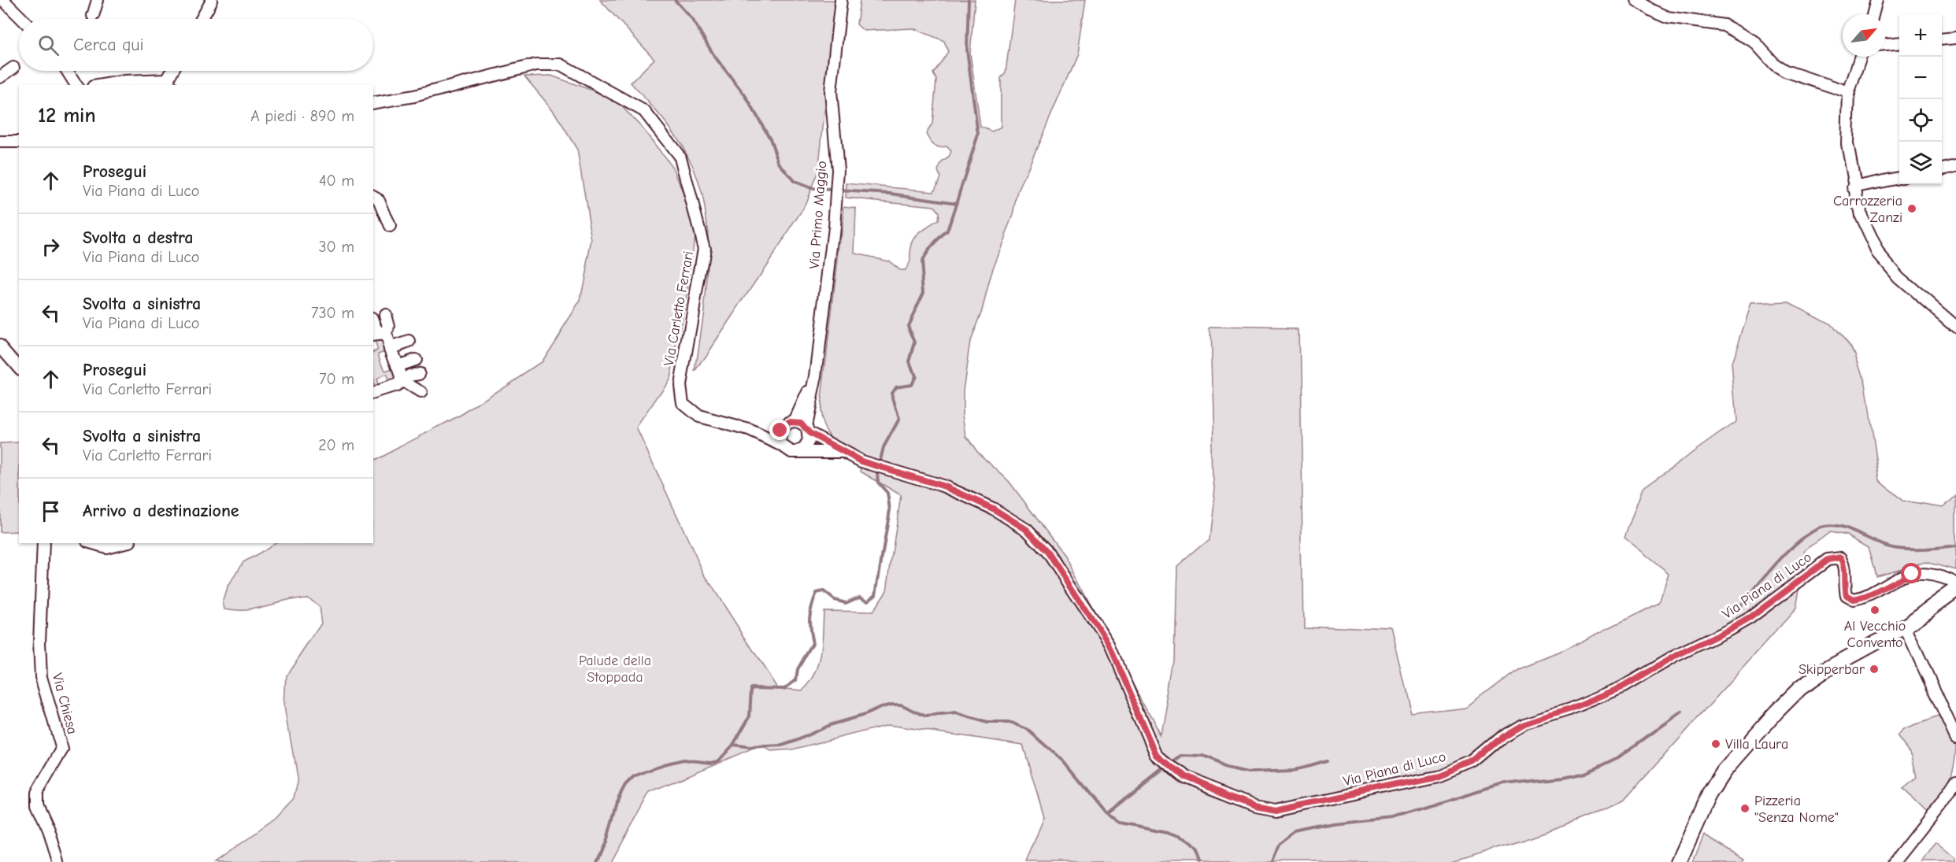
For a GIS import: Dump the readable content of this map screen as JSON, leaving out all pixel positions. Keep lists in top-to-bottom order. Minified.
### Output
{"streets":{"street":["Via Primo Maggio","Via Carletto Ferrari","Via Piana di Luco","Via Chiesa"]},"crossings":[["Via Primo Maggio","Via Carletto Ferrari"]],"parks":["Palude della Stoppada"],"places":["Carrozzeria Zanzi","Al Vecchio Convento","Skipperbar","Villa Laura","Pizzeria \"Senza Nome\""],"north":"top right","page":{"map_buttons":["+","−"],"search":"Cerca qui","heading":["12 min","A piedi · 890 m"],"list":[["Prosegui","Via Piana di Luco","40 m"],["Svolta a destra","Via Piana di Luco","30 m"],["Svolta a sinistra","Via Piana di Luco","730 m"],["Prosegui","Via Carletto Ferrari","70 m"],["Svolta a sinistra","Via Carletto Ferrari","20 m"],"Arrivo a destinazione"]}}
